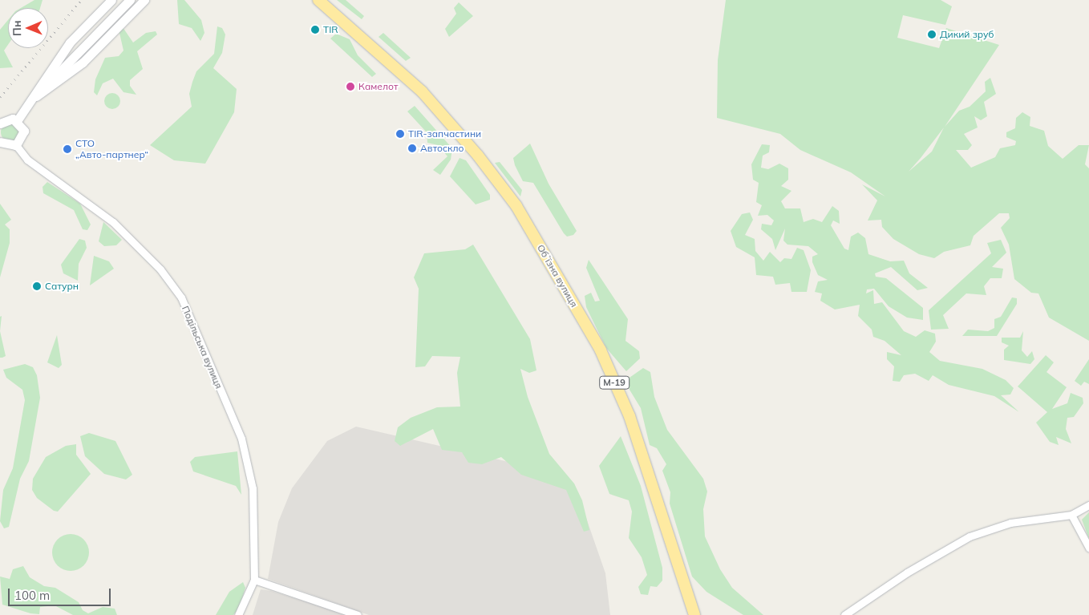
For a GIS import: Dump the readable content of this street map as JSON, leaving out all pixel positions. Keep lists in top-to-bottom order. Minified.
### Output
{"streets":{"highway":["Обʼїзна вулиця","М-19"],"street":["Подільська вулиця"]},"places":["TIR","Дикий зруб","Камелот","TIR-запчастини","Автоскло","СТО „Авто-партнер“","Сатурн"],"scale_bar":"100 m","north":"left"}
